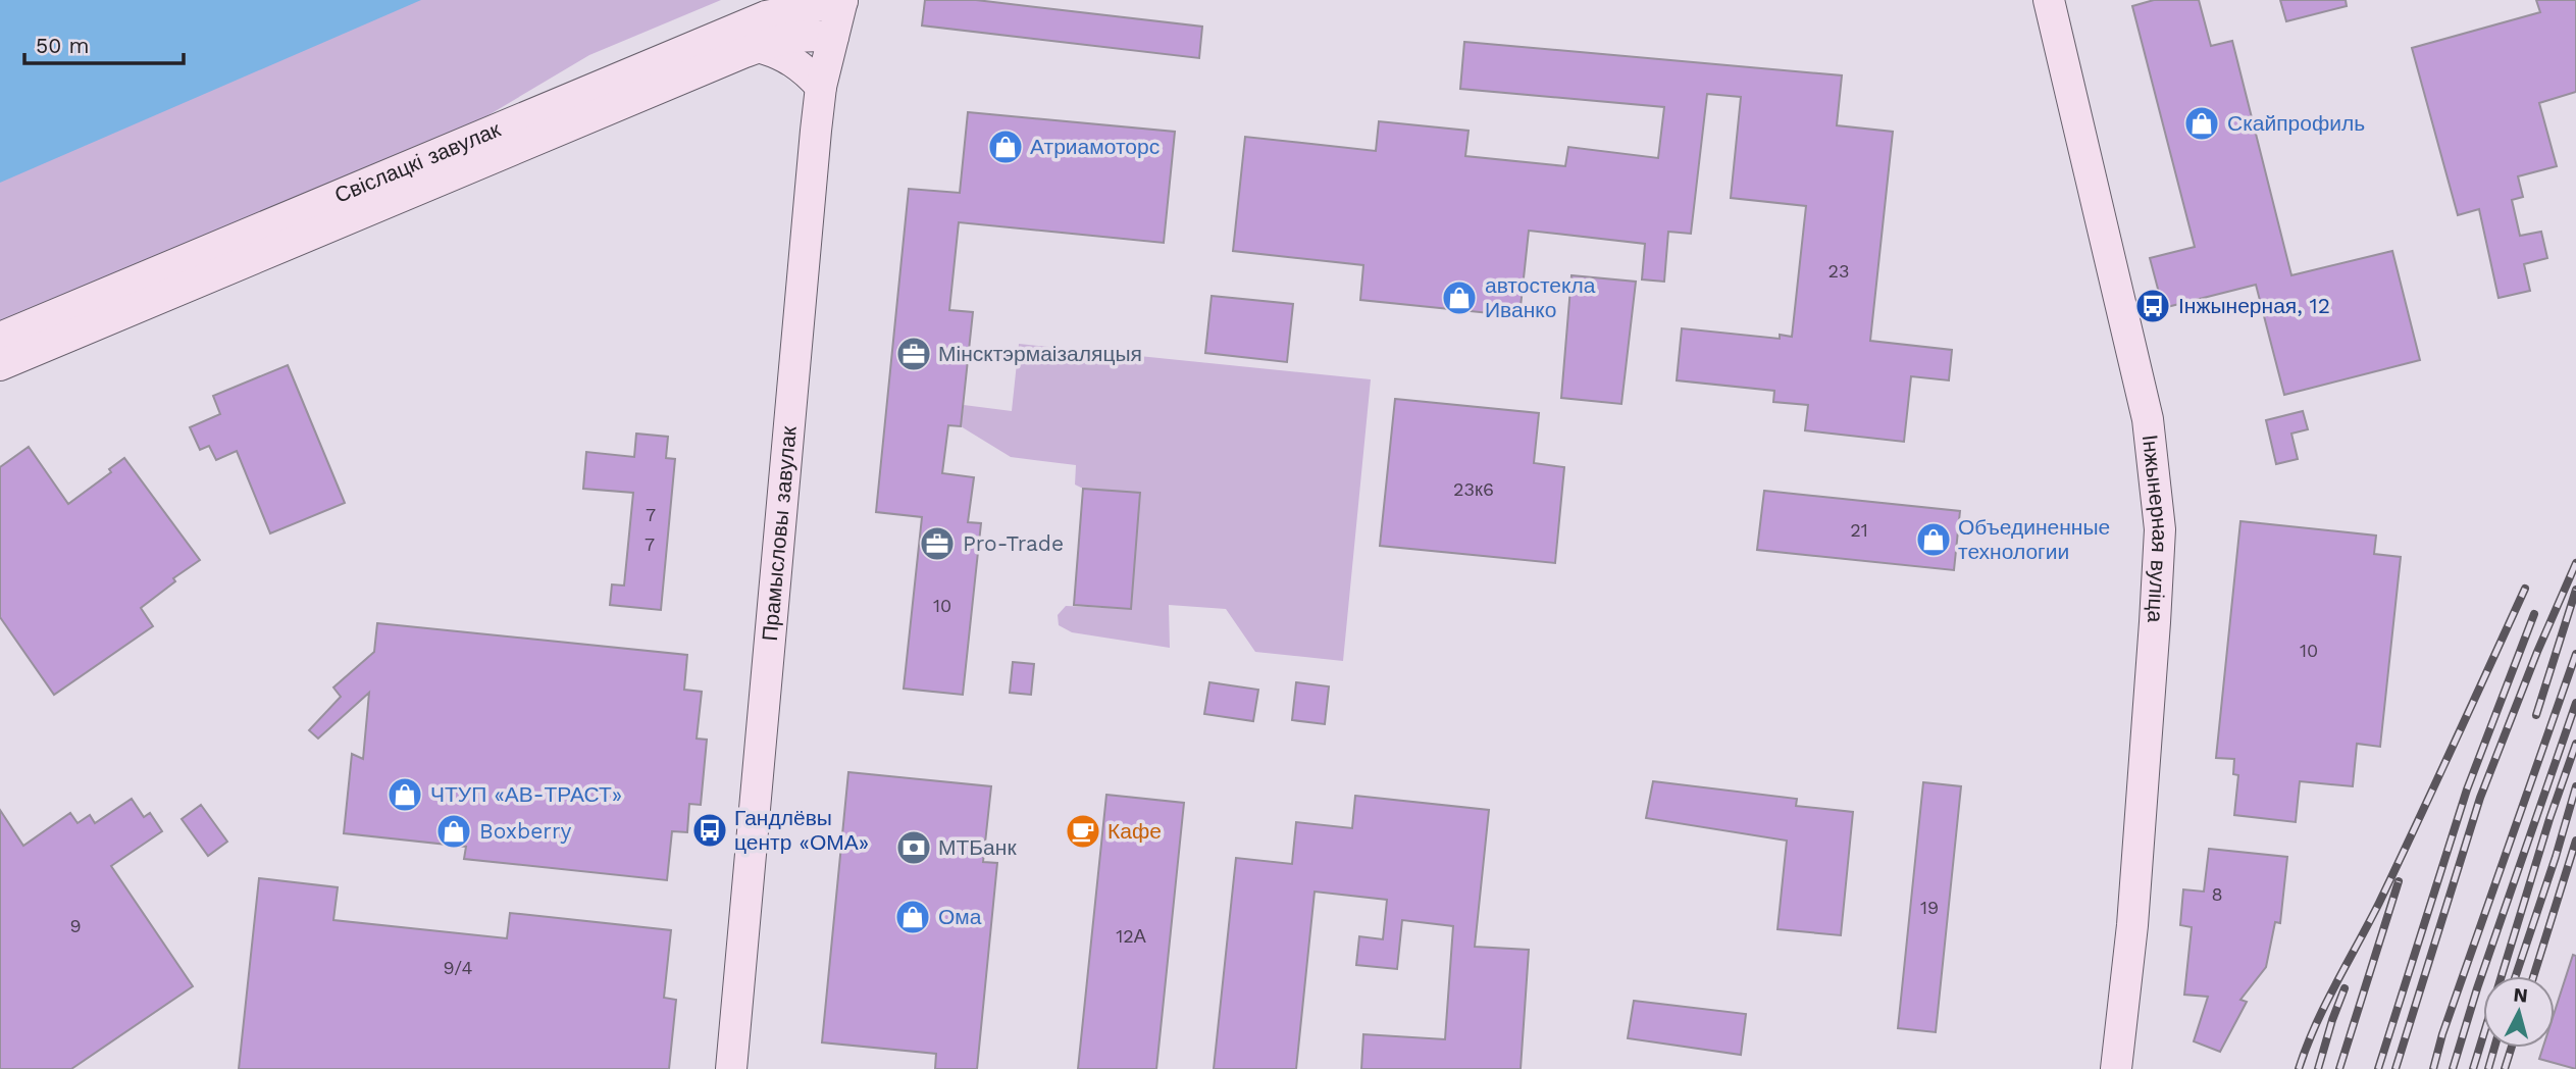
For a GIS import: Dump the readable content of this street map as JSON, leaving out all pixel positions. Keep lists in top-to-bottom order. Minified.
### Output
{"streets":{"street":["Свіслацкі завулак","Інжынерная вуліца","Прамысловы завулак"]},"crossings":[["Свіслацкі завулак","Прамысловы завулак"]],"places":{"shop":["Скайпрофиль","Атриамоторс","автостекла Иванко","Объединенные технологии","ЧТУП «АВ-ТРАСТ»","Boxberry","Ома"],"bus stop":["Інжынерная, 12","Гандлёвы центр «ОМА»"],"office":["Мінсктэрмаізаляцыя","Pro-Trade"],"cafe":["Кафе"],"bank":["МТБанк"]},"house_numbers":["23","23к6","7","21","7","10","10","8","19","9","12А","9/4"],"scale_bar":"50 m","north":"top"}
